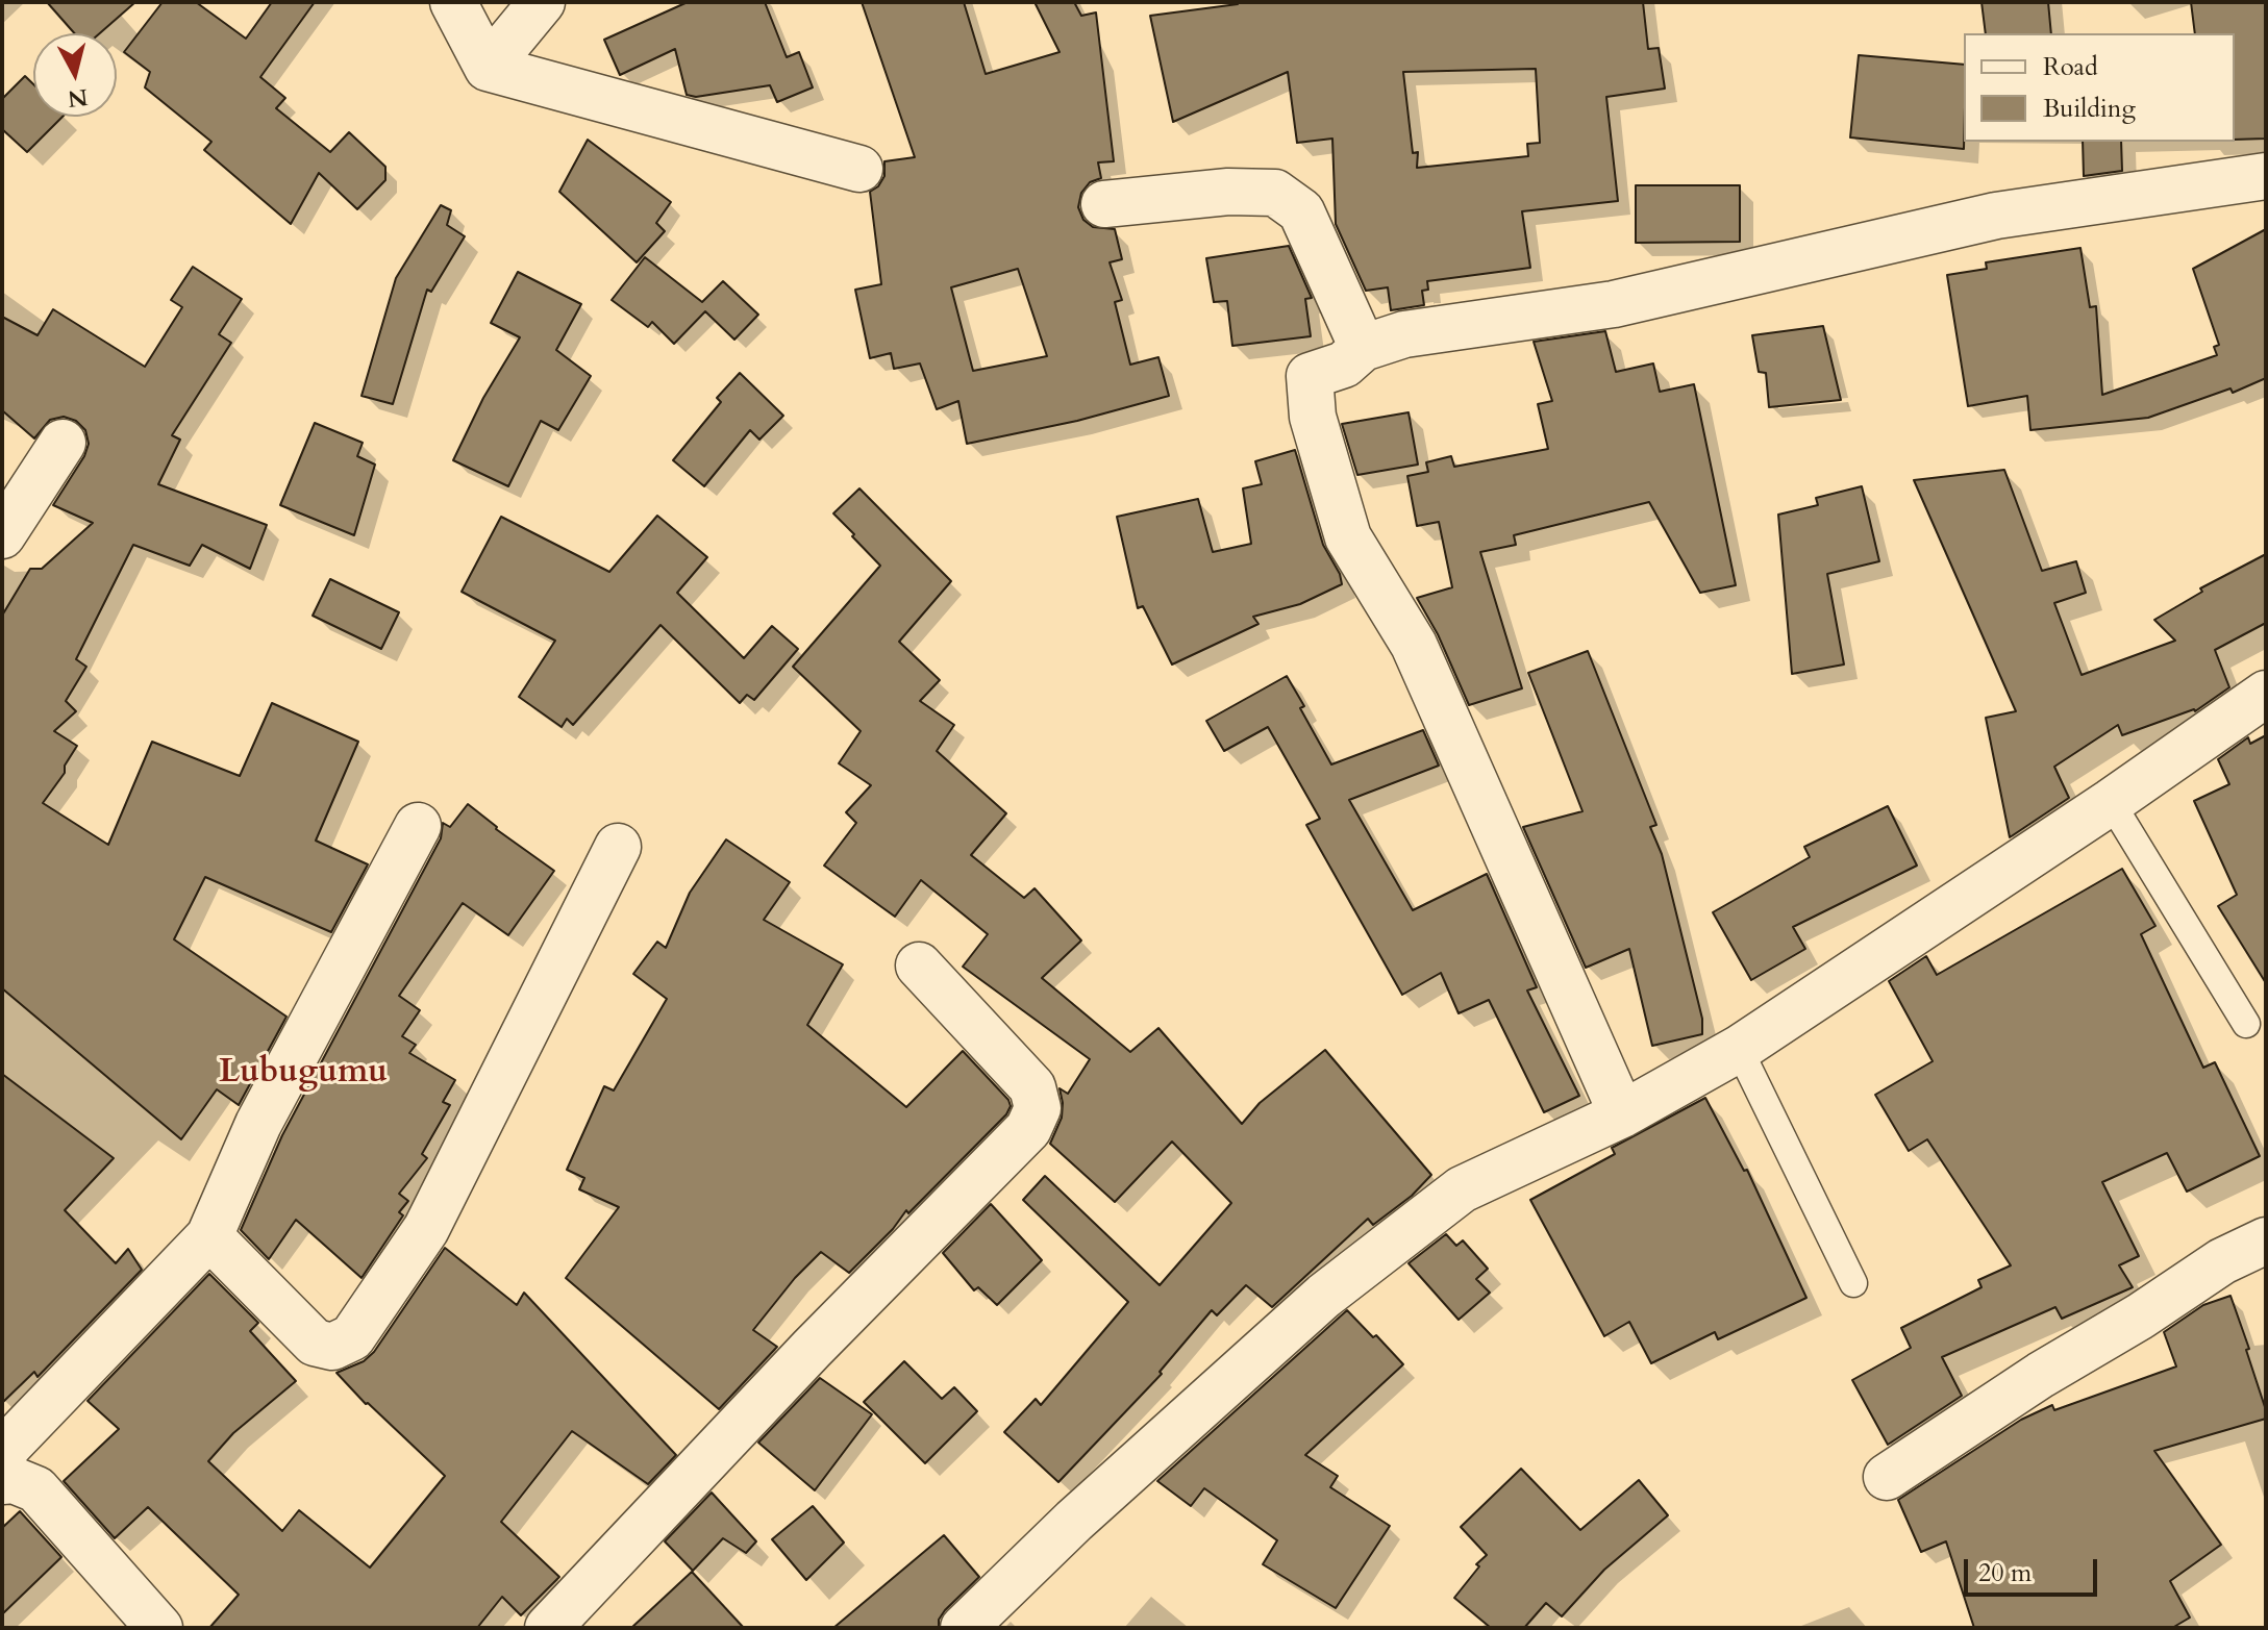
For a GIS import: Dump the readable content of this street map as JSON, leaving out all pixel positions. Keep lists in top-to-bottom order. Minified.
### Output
{"districts":["Lubugumu"],"legend":["Road","Building"],"scale_bar":"20 m","north":"bottom"}
